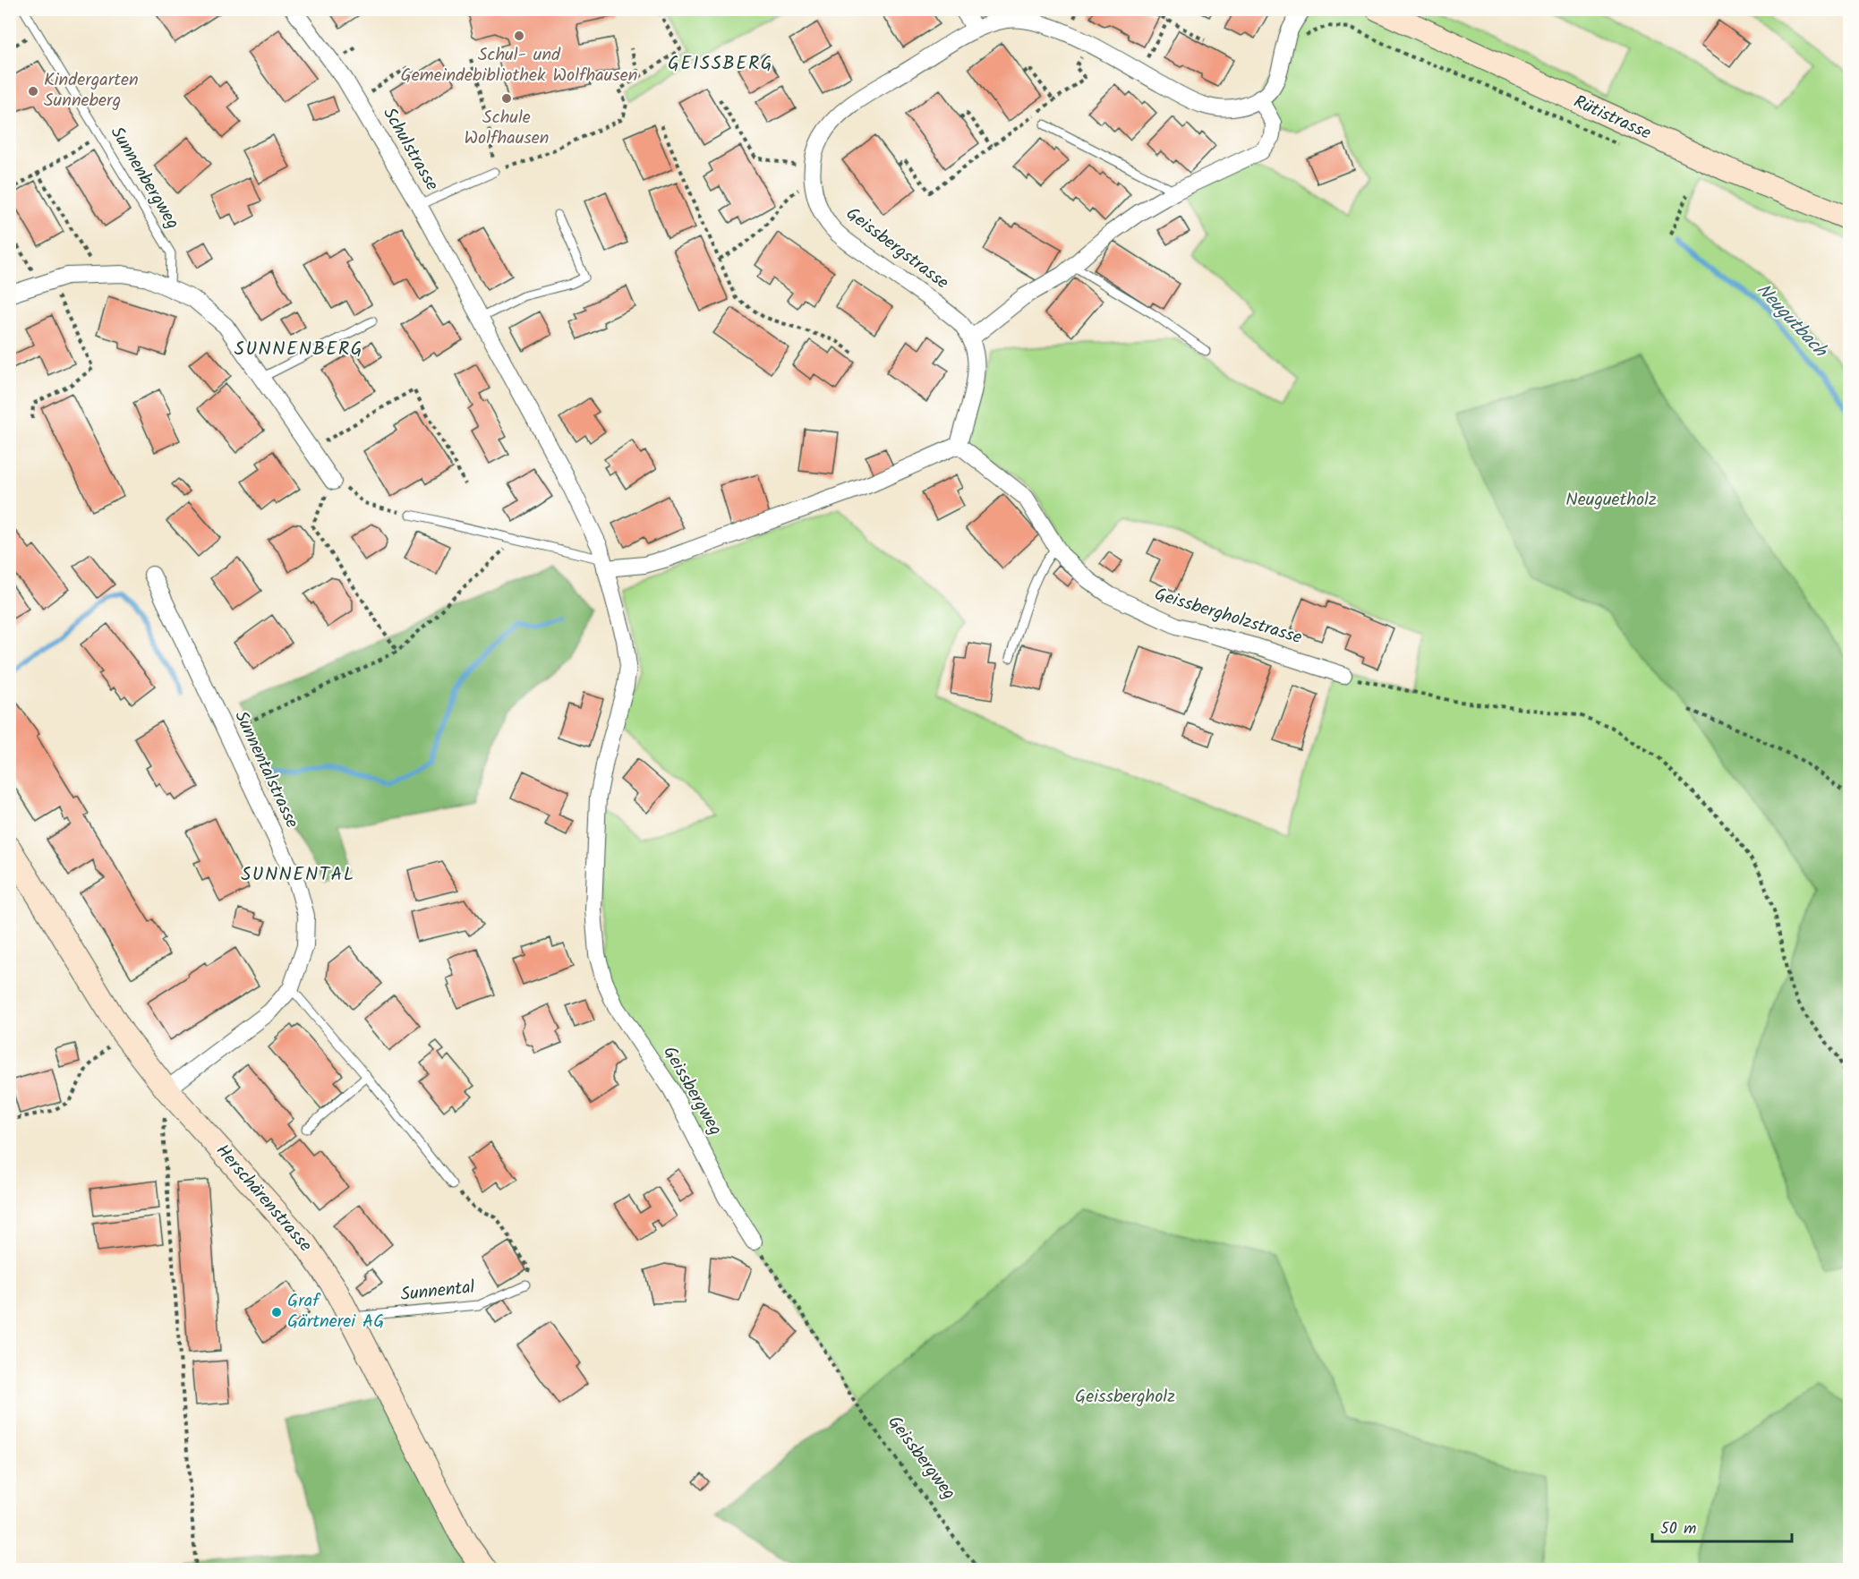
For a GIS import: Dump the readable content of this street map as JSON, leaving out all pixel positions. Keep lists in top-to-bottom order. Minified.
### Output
{"streets":{"street":["Rütistrasse","Schulstrasse","Geissbergstrasse","Geissbergholzstrasse","Sunnentalstrasse","Geissbergweg","Herschärenstrasse"],"lane":["Sunnenbergweg","Sunnental"]},"crossings":[["Schulstrasse","Geissbergweg"],["Geissbergstrasse","Geissbergholzstrasse"],["Sunnentalstrasse","Herschärenstrasse"],["Herschärenstrasse","Sunnental"]],"districts":["GEISSBERG","SUNNENBERG","SUNNENTAL"],"water":["Neugutbach"],"parks":["Neuguetholz","Geissbergholz"],"places":["Schul- und Gemeindebibliothek Wolfhausen","Kindergarten Sunneberg","Schule Wolfhausen","Graf Gärtnerei AG"],"scale_bar":"50 m"}
